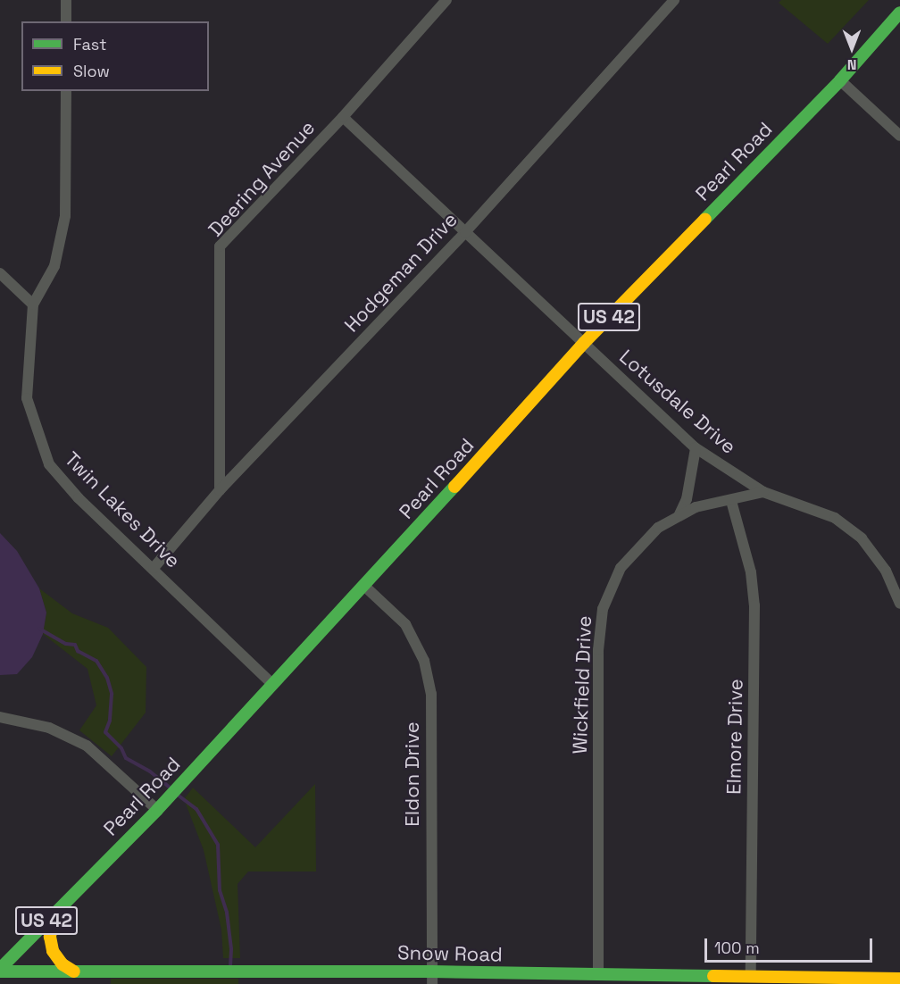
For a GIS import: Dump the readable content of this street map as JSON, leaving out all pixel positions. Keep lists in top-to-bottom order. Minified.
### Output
{"streets":{"main road":["Pearl Road","US 42","Snow Road"],"street":["Deering Avenue","Hodgeman Drive","Lotusdale Drive","Twin Lakes Drive","Wickfield Drive","Elmore Drive","Eldon Drive"]},"crossings":[["Pearl Road","Lotusdale Drive"],["Pearl Road","Twin Lakes Drive"],["Pearl Road","Eldon Drive"],["Pearl Road","Snow Road"],["Deering Avenue","Hodgeman Drive"],["Deering Avenue","Lotusdale Drive"],["Hodgeman Drive","Lotusdale Drive"],["Hodgeman Drive","Twin Lakes Drive"],["Lotusdale Drive","Wickfield Drive"],["Wickfield Drive","Elmore Drive"],["Wickfield Drive","Snow Road"],["Elmore Drive","Snow Road"],["Eldon Drive","Snow Road"]],"legend":["Fast","Slow"],"scale_bar":"100 m","north":"bottom"}
